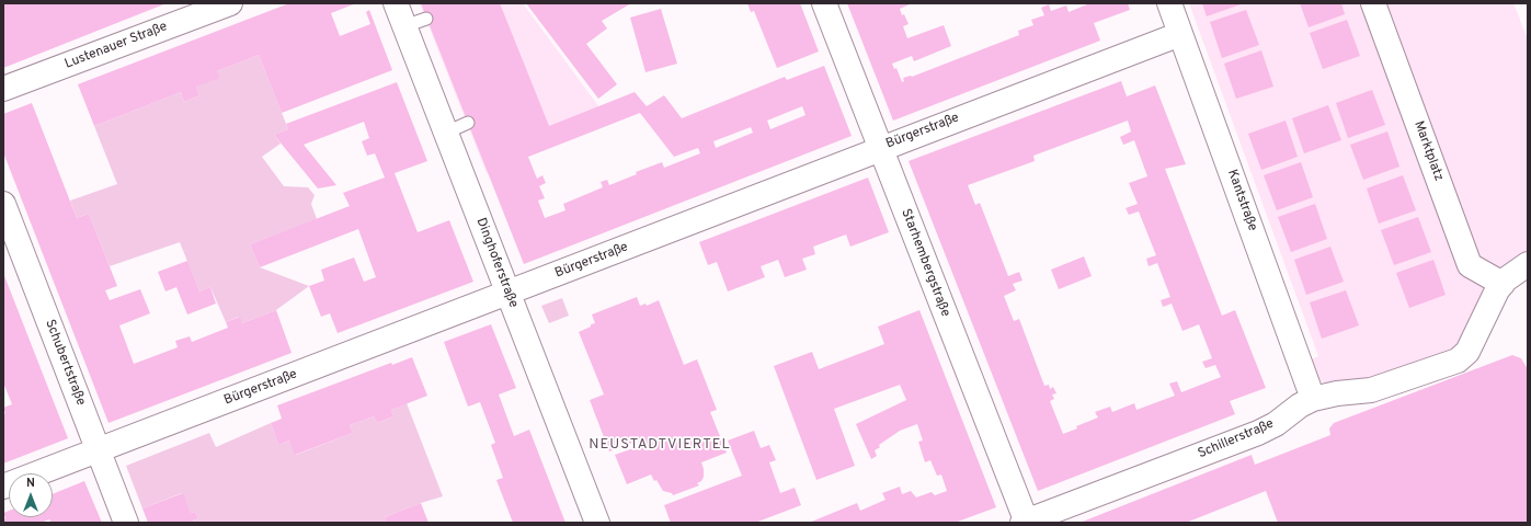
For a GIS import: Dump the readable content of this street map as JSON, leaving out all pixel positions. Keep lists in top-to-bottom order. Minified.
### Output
{"streets":{"street":["Lustenauer Straße","Bürgerstraße","Marktplatz","Kantstraße","Dinghoferstraße","Starhembergstraße","Schubertstraße","Schillerstraße"]},"crossings":[["Bürgerstraße","Kantstraße"],["Bürgerstraße","Dinghoferstraße"],["Bürgerstraße","Starhembergstraße"],["Bürgerstraße","Schubertstraße"],["Marktplatz","Schillerstraße"],["Kantstraße","Schillerstraße"],["Starhembergstraße","Schillerstraße"]],"districts":["NEUSTADTVIERTEL"],"north":"top"}
